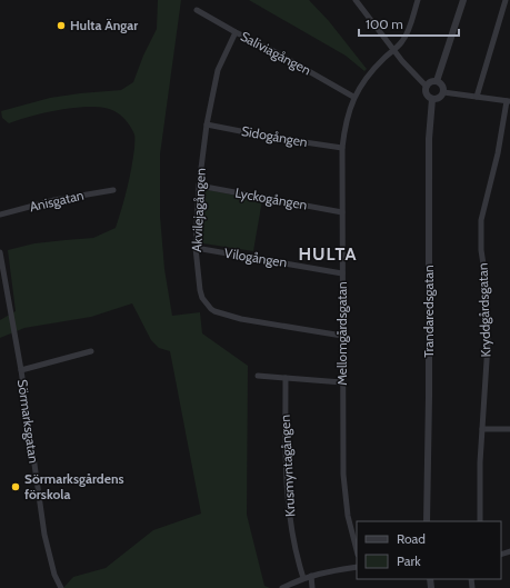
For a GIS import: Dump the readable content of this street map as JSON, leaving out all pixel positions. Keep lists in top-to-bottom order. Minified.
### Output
{"streets":{"street":["Saliviagången","Sidogången","Lyckogången","Anisgatan","Akvilejagången","Vilogången","Kryddgårdsgatan","Trandaredsgatan","Mellomgårdsgatan","Sörmarksgatan","Krusmyntagången"]},"crossings":[["Saliviagången","Akvilejagången"],["Saliviagången","Mellomgårdsgatan"],["Sidogången","Akvilejagången"],["Sidogången","Mellomgårdsgatan"],["Lyckogången","Akvilejagången"],["Lyckogången","Mellomgårdsgatan"],["Akvilejagången","Vilogången"],["Akvilejagången","Mellomgårdsgatan"],["Vilogången","Mellomgårdsgatan"]],"districts":["HULTA"],"places":["Hulta Ängar","Sörmarksgårdens förskola"],"legend":["Road","Park"],"scale_bar":"100 m"}
